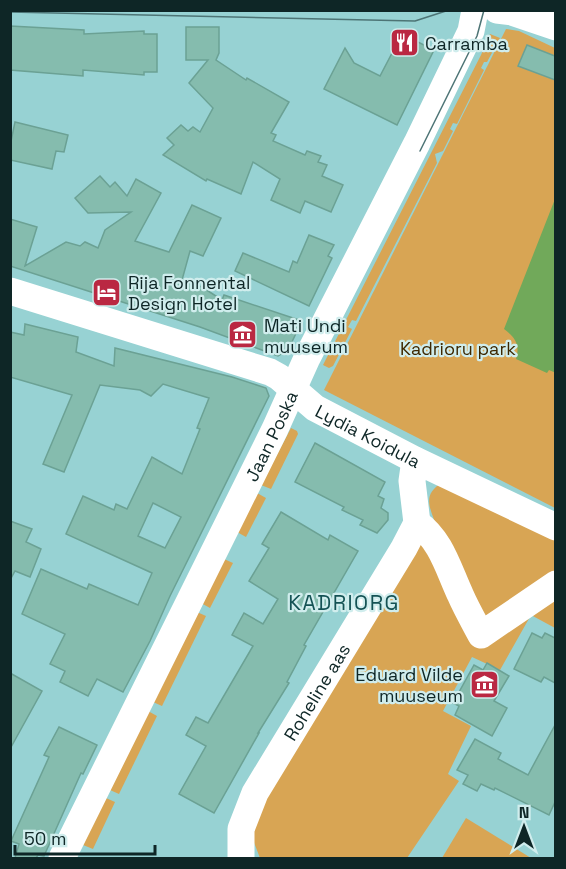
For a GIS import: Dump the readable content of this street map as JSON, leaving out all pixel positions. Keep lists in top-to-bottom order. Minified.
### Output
{"streets":{"street":["Jaan Poska","Lydia Koidula","Roheline aas"]},"crossings":[["Jaan Poska","Lydia Koidula"]],"districts":["KADRIORG"],"parks":["Kadrioru park"],"places":{"restaurant":["Carramba"],"hotel":["Rija Fonnental Design Hotel"],"museum":["Mati Undi muuseum","Eduard Vilde muuseum"]},"scale_bar":"50 m","north":"top"}
